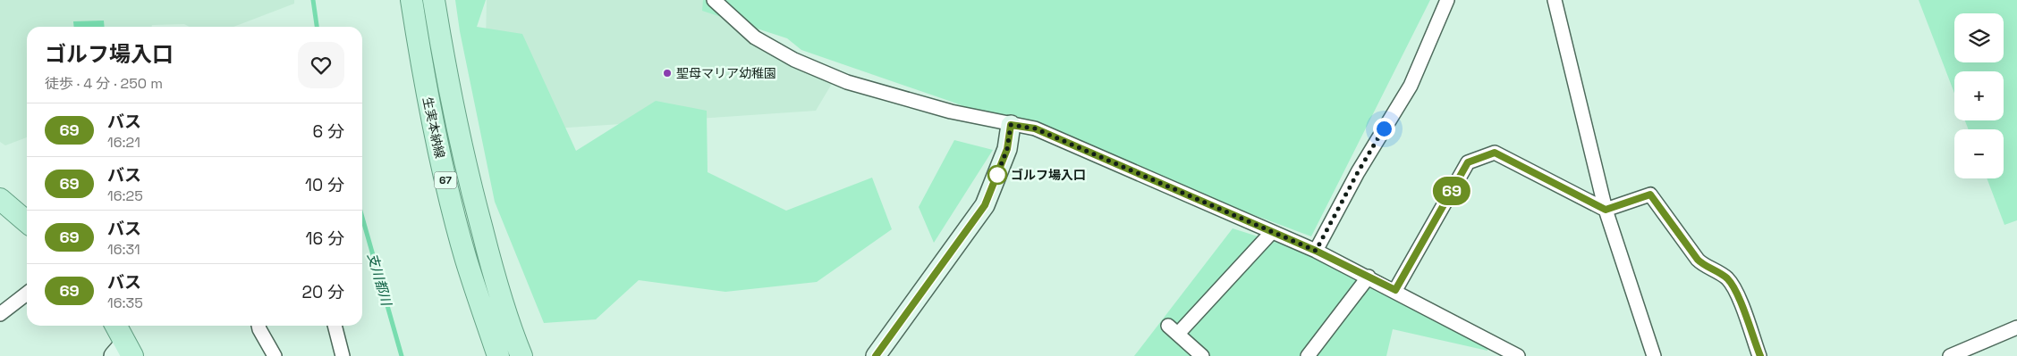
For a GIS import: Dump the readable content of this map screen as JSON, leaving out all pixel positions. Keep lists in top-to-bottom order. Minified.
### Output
{"streets":{"main road":["生実本納線","67"]},"water":["支川都川"],"places":["聖母マリア幼稚園","ゴルフ場入口"],"lines":["bus line 69"],"page":{"on_map":"69","map_buttons":["+","−"],"heading":["ゴルフ場入口","徒歩 · 4 分 · 250 m"],"list":[{"mark":"69","name":"バス","note":"16:21","value":"6 分"},{"mark":"69","name":"バス","note":"16:25","value":"10 分"},{"mark":"69","name":"バス","note":"16:31","value":"16 分"},{"mark":"69","name":"バス","note":"16:35","value":"20 分"}]}}
